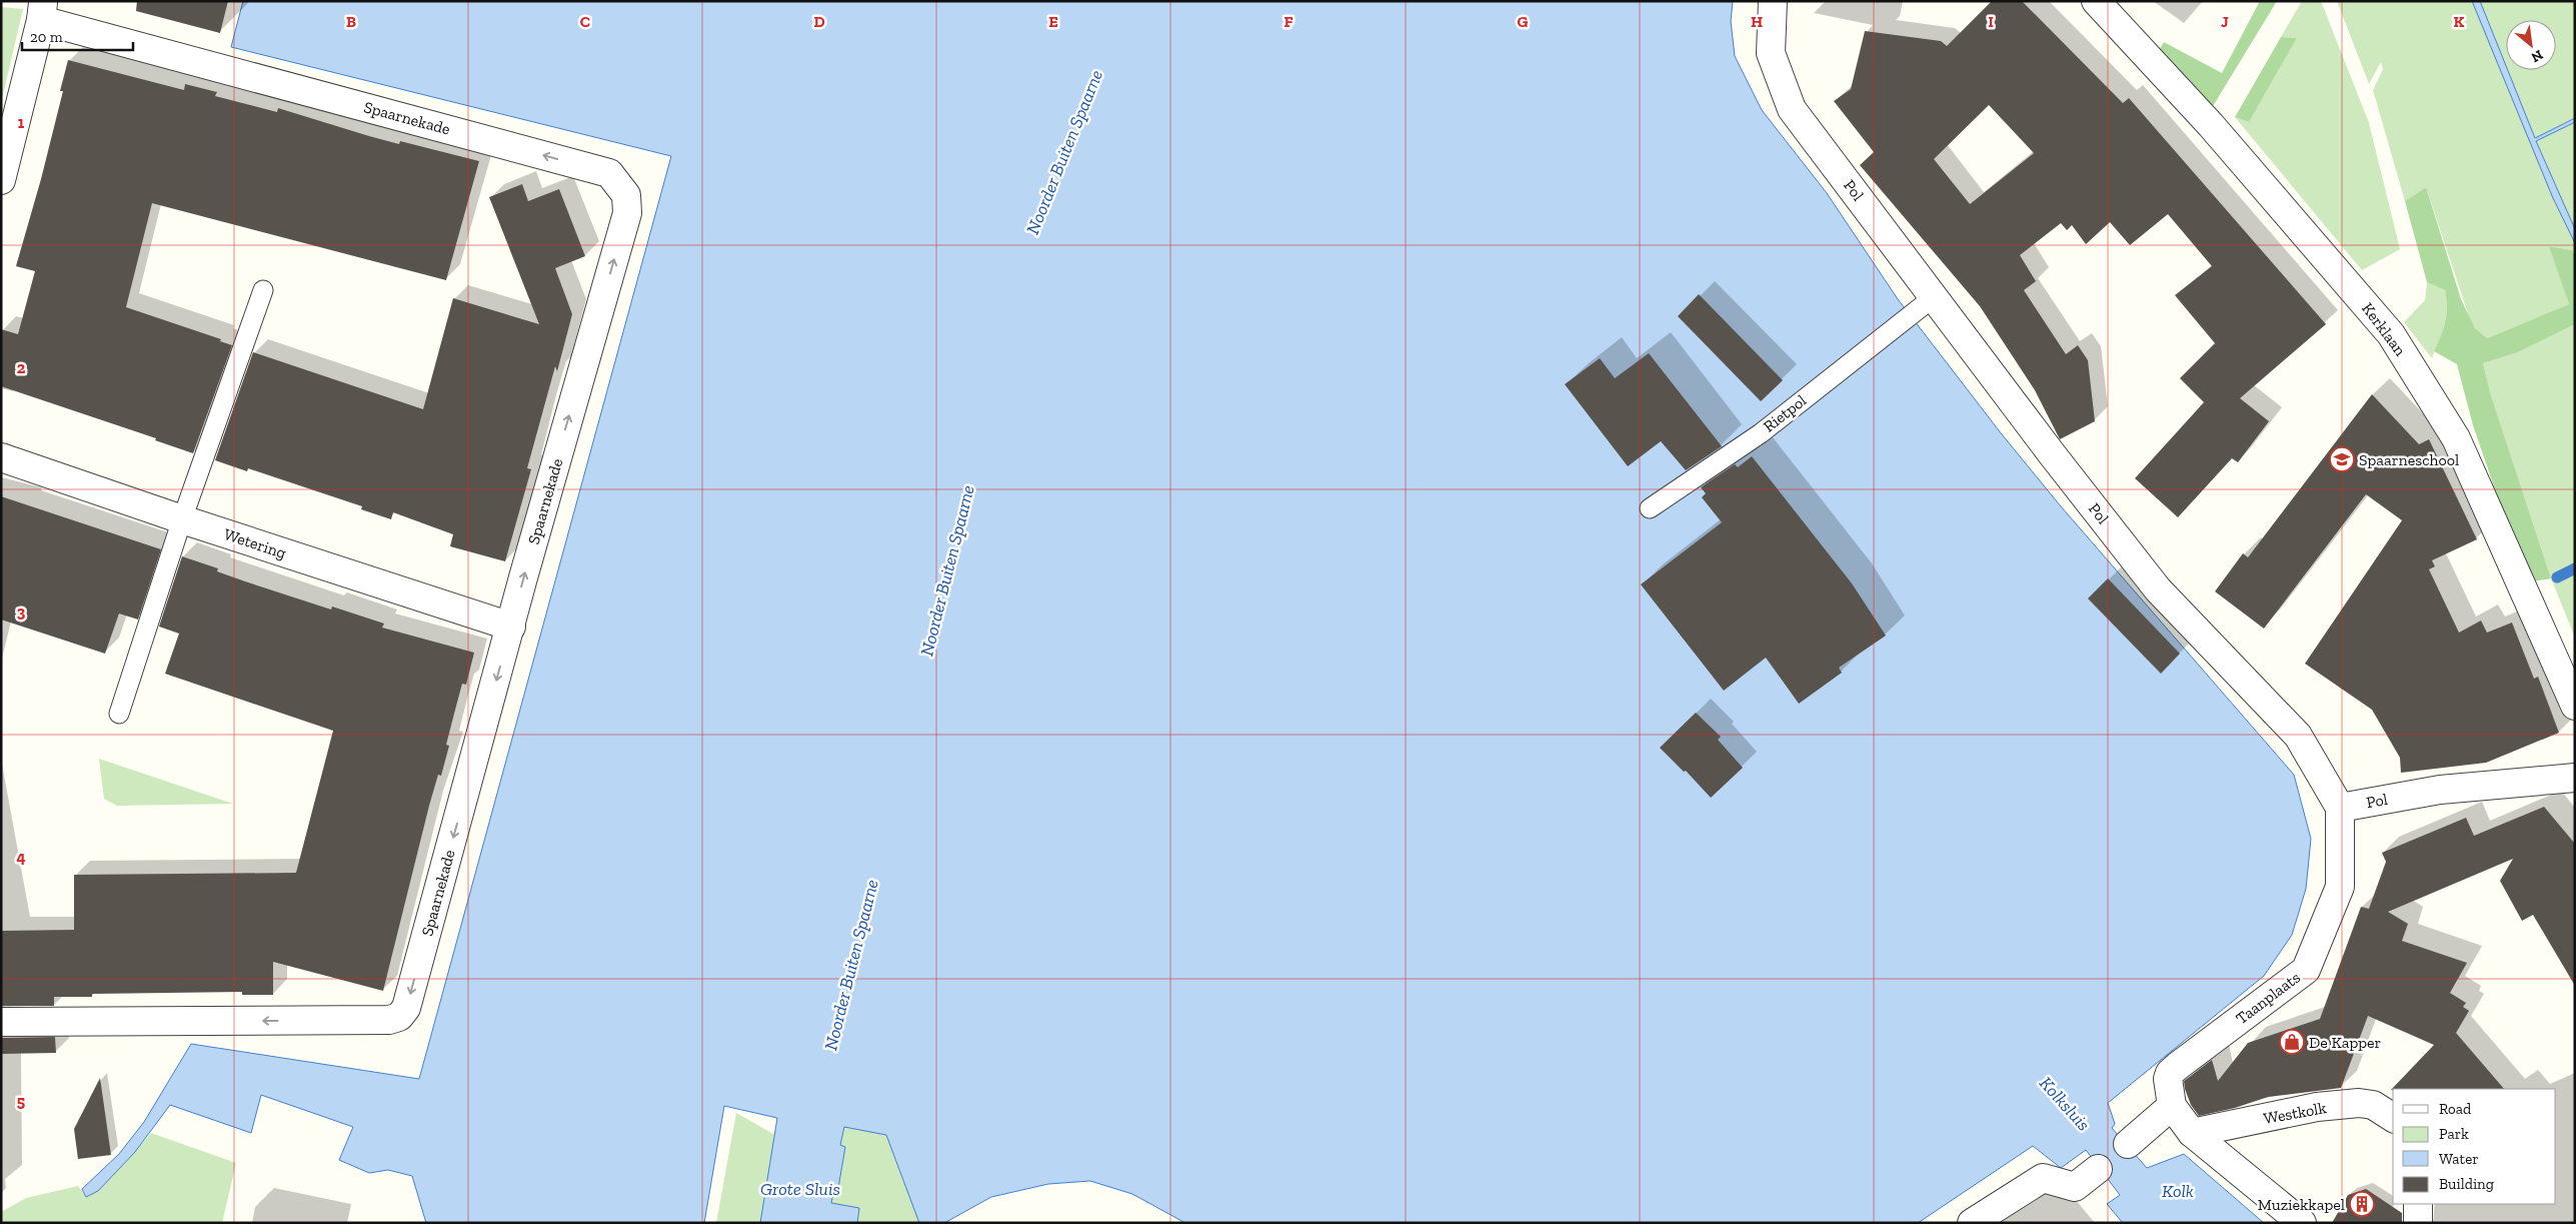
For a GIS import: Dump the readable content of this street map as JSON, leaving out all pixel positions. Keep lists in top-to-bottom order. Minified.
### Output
{"streets":{"street":["Spaarnekade","Pol","Kerklaan","Wetering","Taanplaats","Westkolk"],"lane":["Rietpol"]},"crossings":[["Spaarnekade","Wetering"],["Pol","Rietpol"],["Pol","Taanplaats"]],"water":["Noorder Buiten Spaarne","Kolksluis","Grote Sluis","Kolk"],"places":{"school or university":["Spaarneschool"],"shop":["De Kapper"],"building":["Muziekkapel"]},"legend":["Road","Park","Water","Building"],"scale_bar":"20 m","north":"bottom right","grid":{"columns":["B","C","D","E","F","G","H","I","J","K"],"rows":["1","2","3","4","5"]}}
